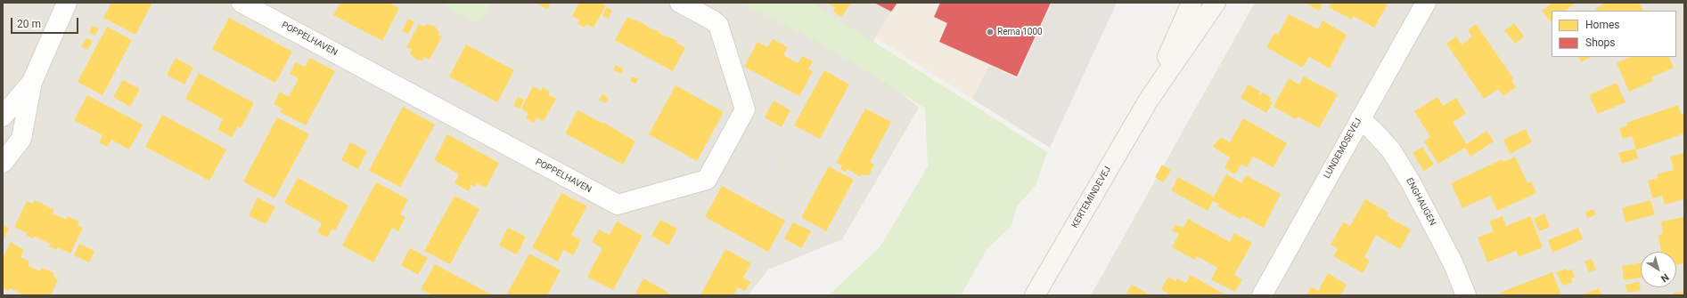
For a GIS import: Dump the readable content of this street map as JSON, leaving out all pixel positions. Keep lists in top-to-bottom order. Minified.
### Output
{"streets":{"main road":["KERTEMINDEVEJ"],"street":["POPPELHAVEN","LUNDEMOSEVEJ","ENGHAUGEN"]},"crossings":[["LUNDEMOSEVEJ","ENGHAUGEN"]],"places":["Rema 1000"],"legend":["Homes","Shops"],"scale_bar":"20 m","north":"bottom right"}
